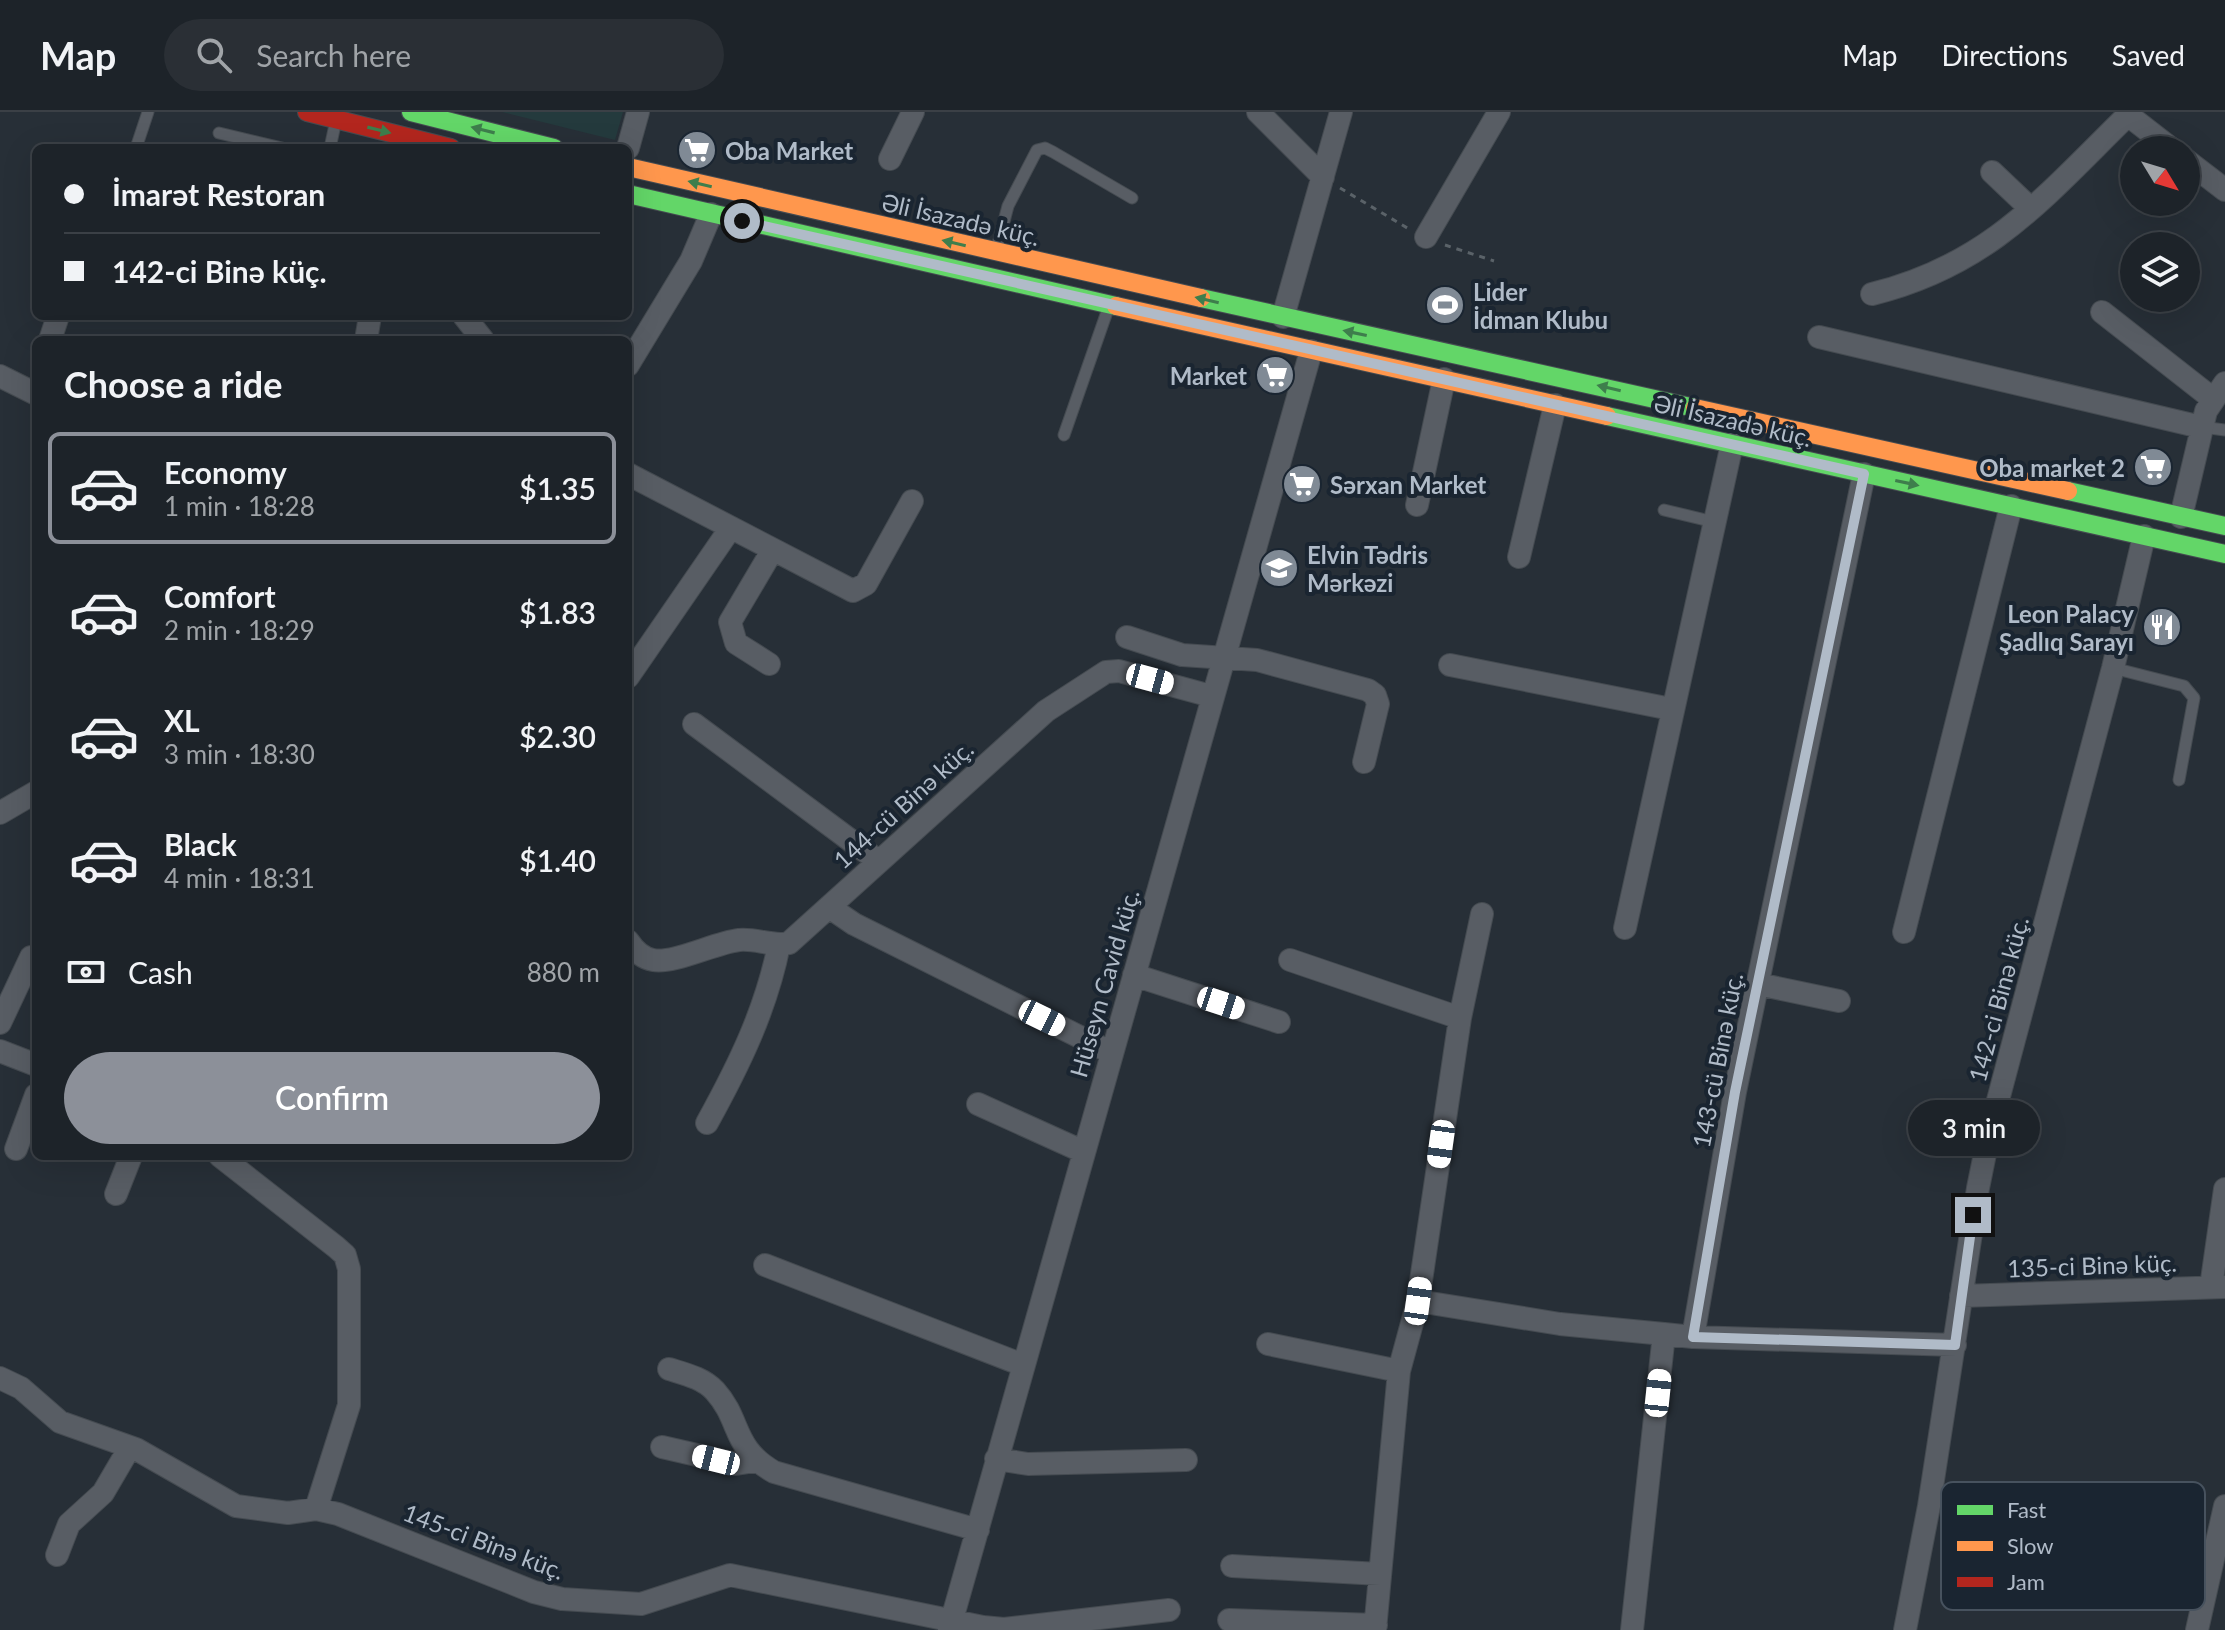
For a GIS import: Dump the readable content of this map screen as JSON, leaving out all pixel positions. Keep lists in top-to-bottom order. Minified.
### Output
{"streets":{"main road":["Əli İsazadə küç."],"street":["144-cü Binə küç.","Hüseyn Cavid küç.","142-ci Binə küç.","143-cü Binə küç.","135-ci Binə küç.","145-ci Binə küç."]},"crossings":[["Əli İsazadə küç.","Hüseyn Cavid küç."],["Əli İsazadə küç.","142-ci Binə küç."],["Əli İsazadə küç.","143-cü Binə küç."],["144-cü Binə küç.","Hüseyn Cavid küç."],["Hüseyn Cavid küç.","145-ci Binə küç."],["142-ci Binə küç.","135-ci Binə küç."]],"places":{"supermarket":["Oba Market","Market","Oba market 2","Sərxan Market"],"sports":["Lider İdman Klubu"],"school or university":["Elvin Tədris Mərkəzi"],"restaurant":["Leon Palaсу Şadlıq Sarayı"]},"legend":["Fast","Slow","Jam"],"north":"bottom right","page":{"header":"Map","search":"Search here","nav":["Map","Directions","Saved"],"banner":["İmarət Restoran","142-ci Binə küç."],"heading":"Choose a ride","list":[{"name":"Economy","note":"1 min · 18:28","value":"$1.35"},{"name":"Comfort","note":"2 min · 18:29","value":"$1.83"},{"name":"XL","note":"3 min · 18:30","value":"$2.30"},{"name":"Black","note":"4 min · 18:31","value":"$1.40"}],"pay":["Cash","880 m"],"buttons":"Confirm","bubble":"3 min"}}
